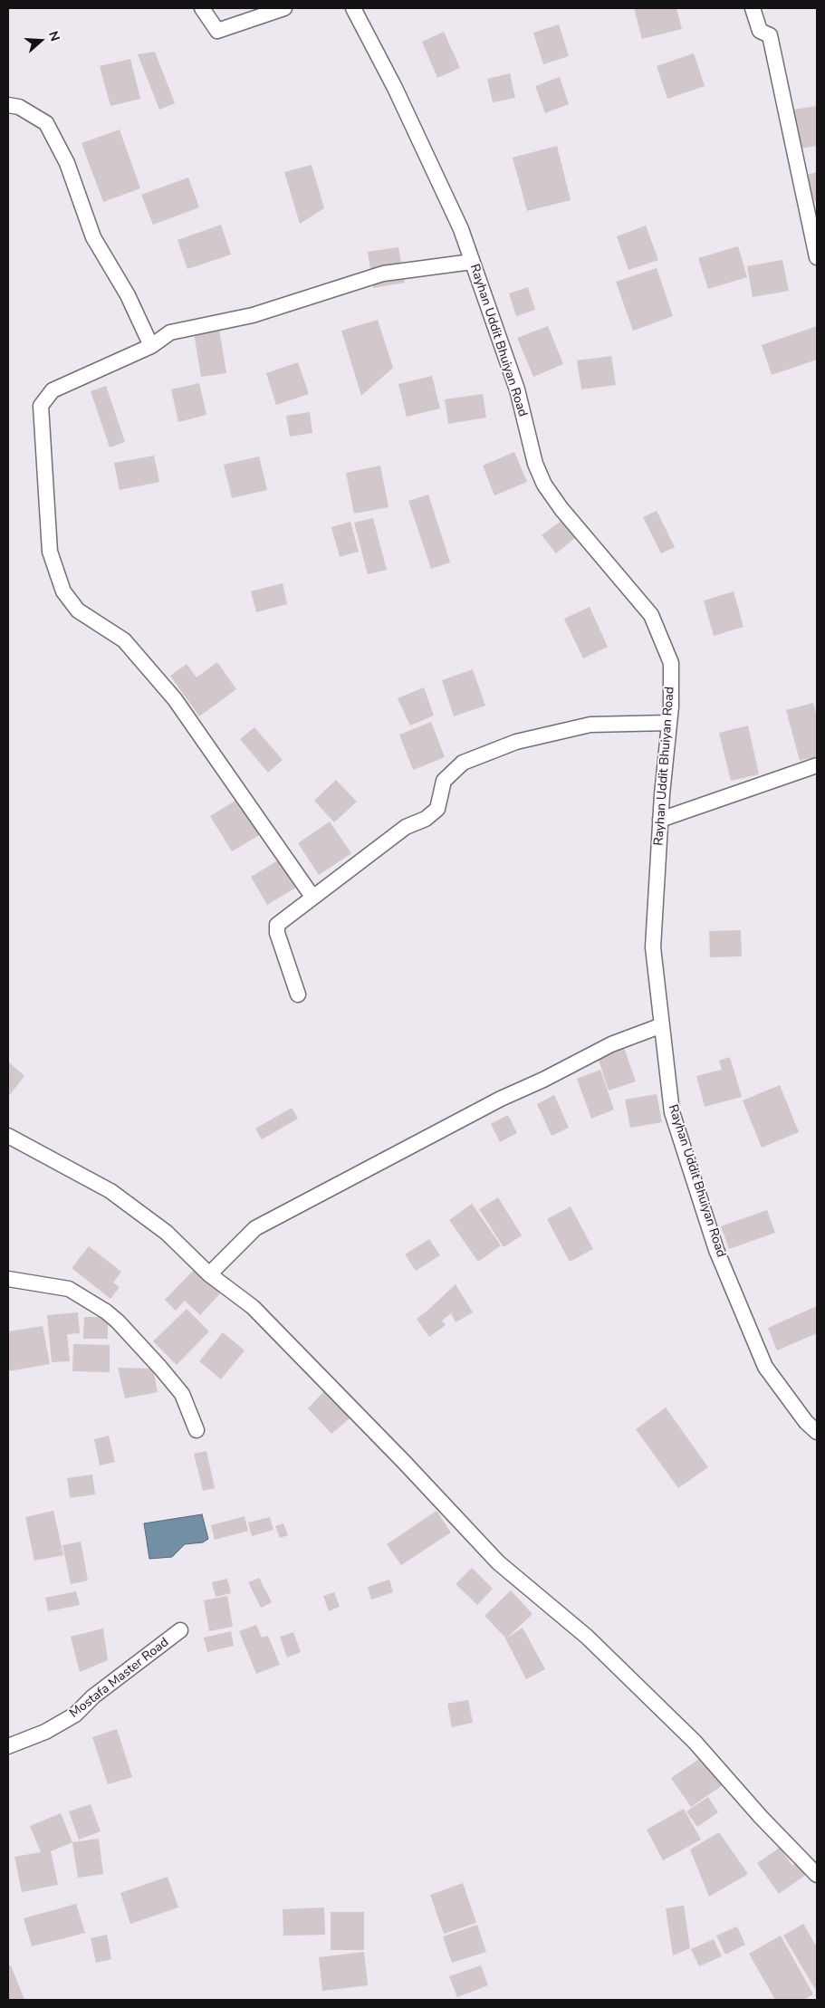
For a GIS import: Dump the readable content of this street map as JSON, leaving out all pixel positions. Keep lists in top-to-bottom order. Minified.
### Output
{"streets":{"street":["Rayhan Uddit Bhuiyan Road","Mostafa Master Road"]},"north":"right"}
